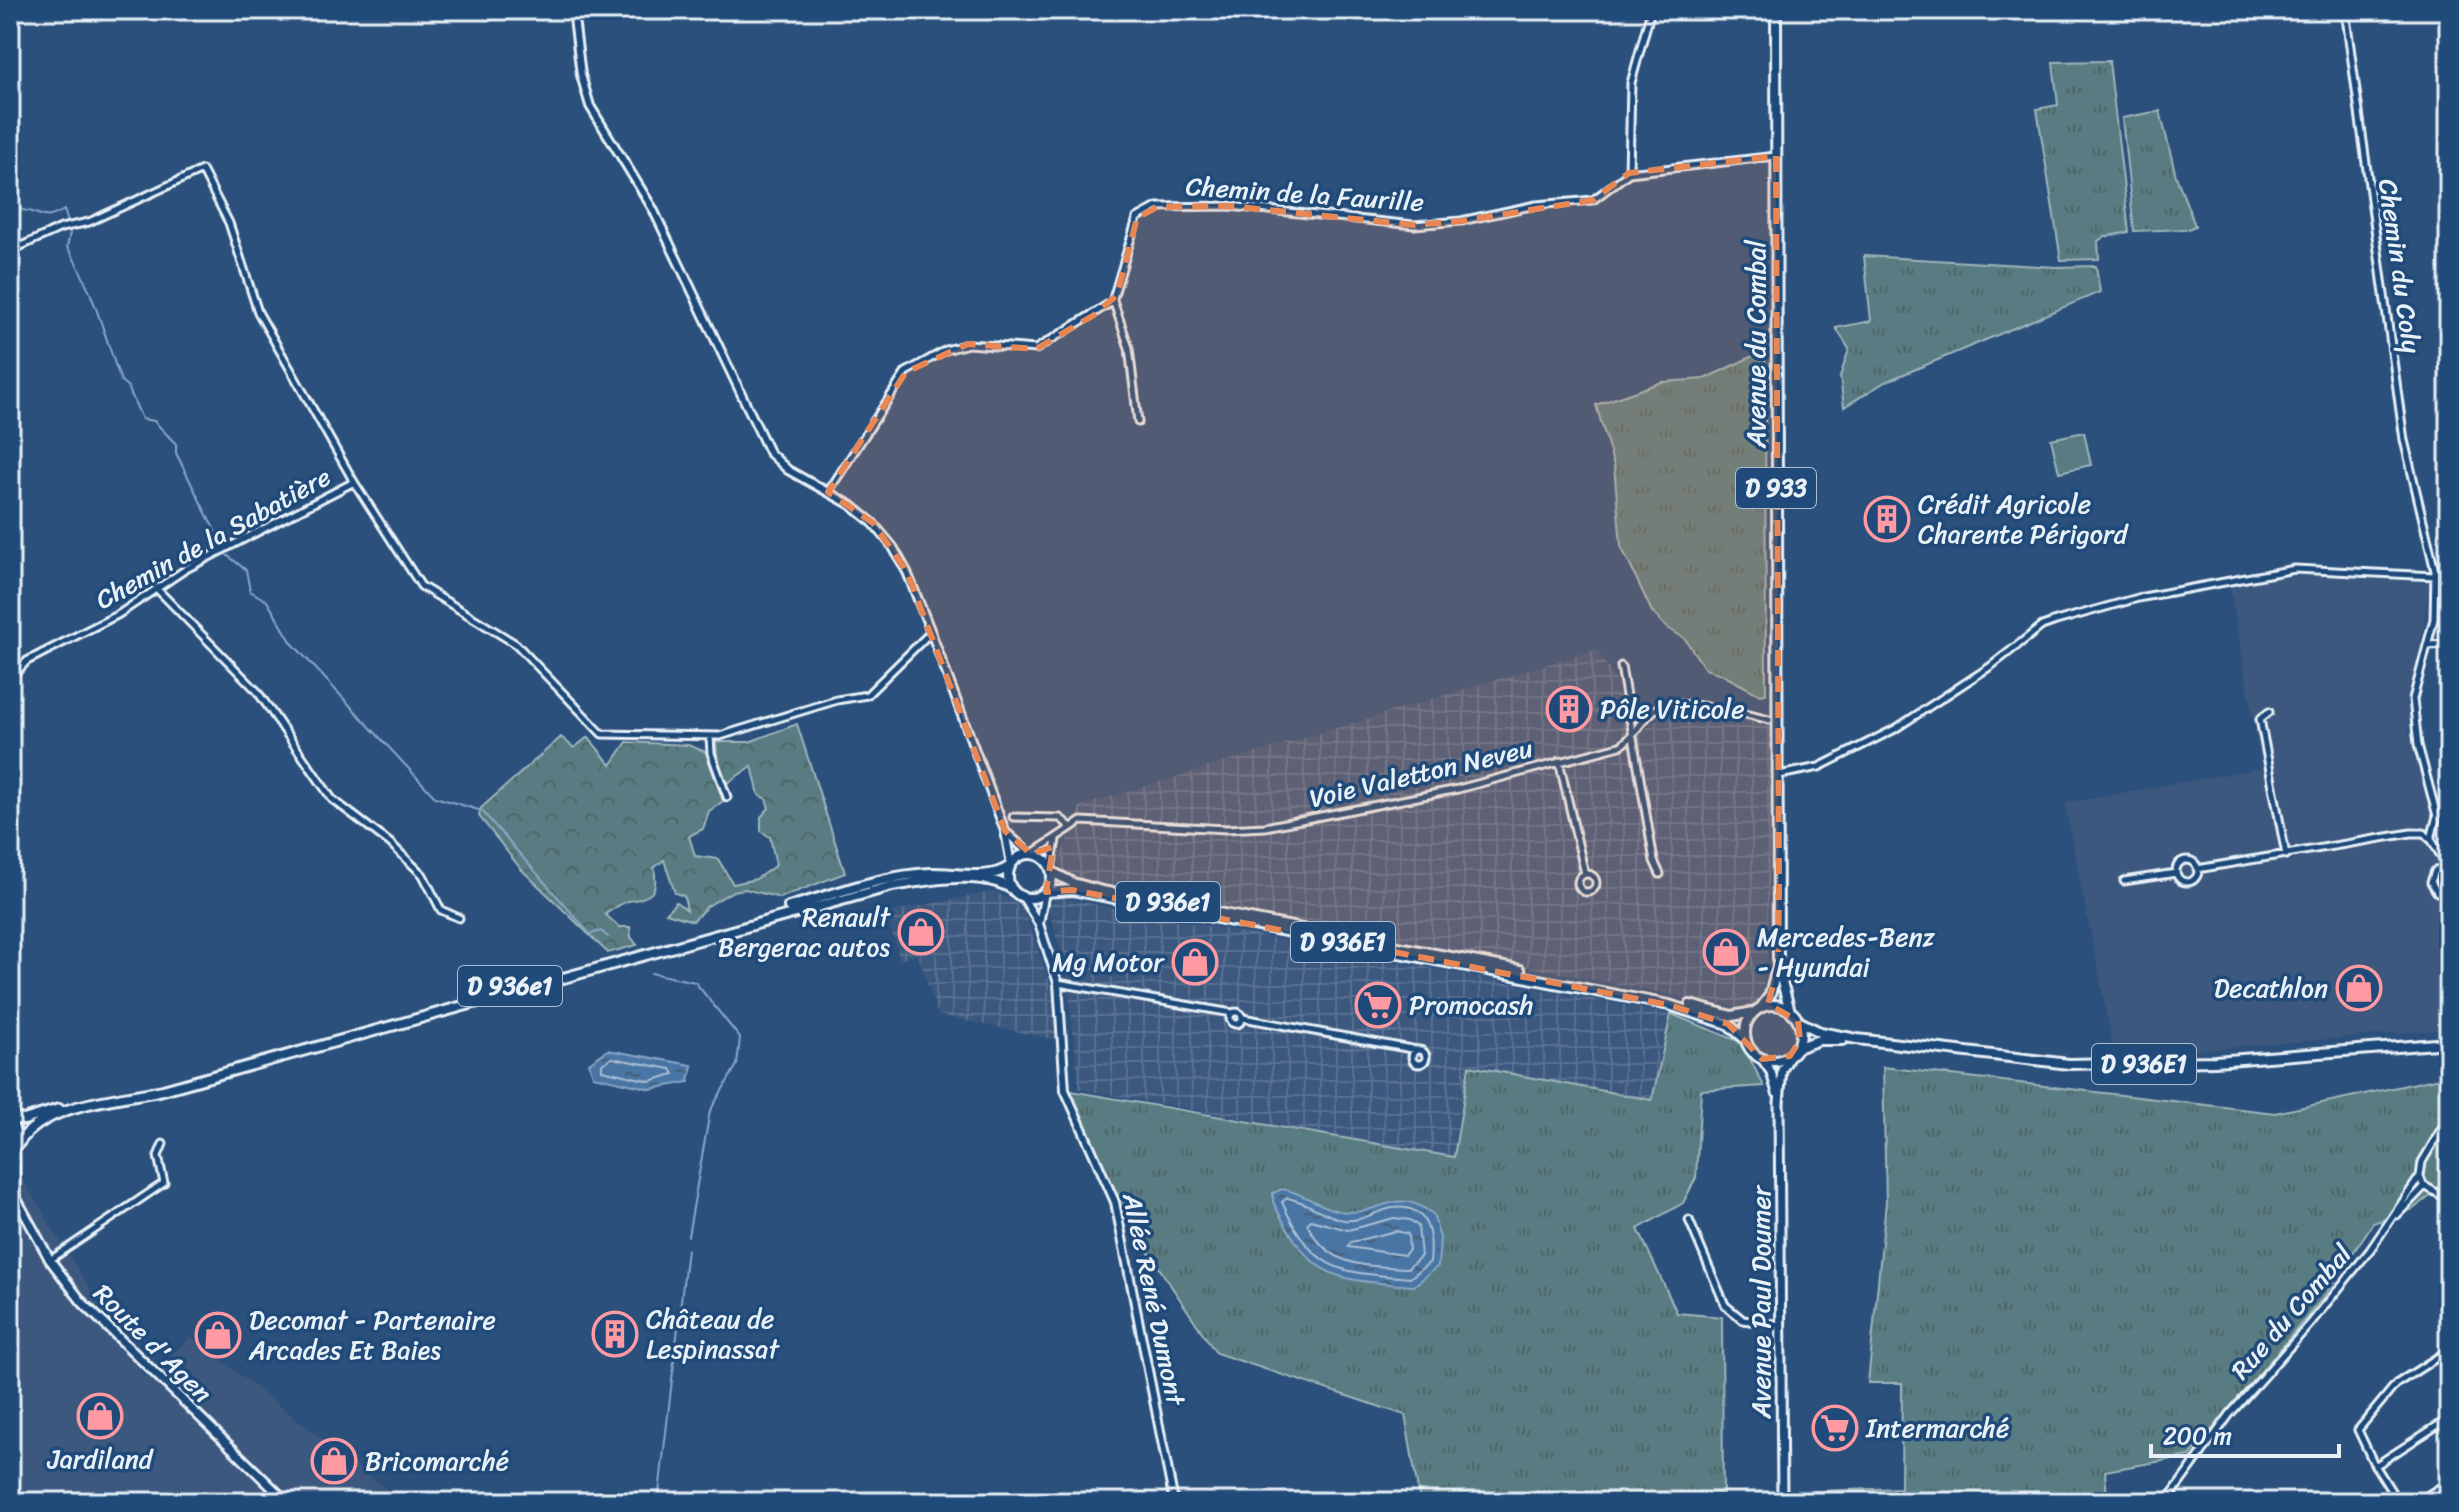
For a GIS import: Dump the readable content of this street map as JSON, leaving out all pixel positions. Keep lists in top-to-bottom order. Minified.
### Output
{"streets":{"main road":["Avenue du Combal","D 933","D 936e1","D 936E1","Avenue Paul Doumer","Route d'Agen"],"street":["Chemin de la Faurille","Chemin du Coly","Chemin de la Sabatière","Voie Valetton Neveu","Allée René Dumont","Rue du Combal"]},"crossings":[["Avenue du Combal","D 933"],["D 933","D 936E1"],["D 936e1","D 936E1"],["D 936e1","Allée René Dumont"],["D 936E1","Allée René Dumont"]],"places":{"building":["Crédit Agricole Charente Périgord","Pôle Viticole","Château de Lespinassat"],"shop":["Renault Bergerac autos","Mercedes-Benz - Hyundai","Mg Motor","Decathlon","Decomat - Partenaire Arcades Et Baies","Jardiland","Bricomarché"],"supermarket":["Promocash","Intermarché"]},"scale_bar":"200 m"}
